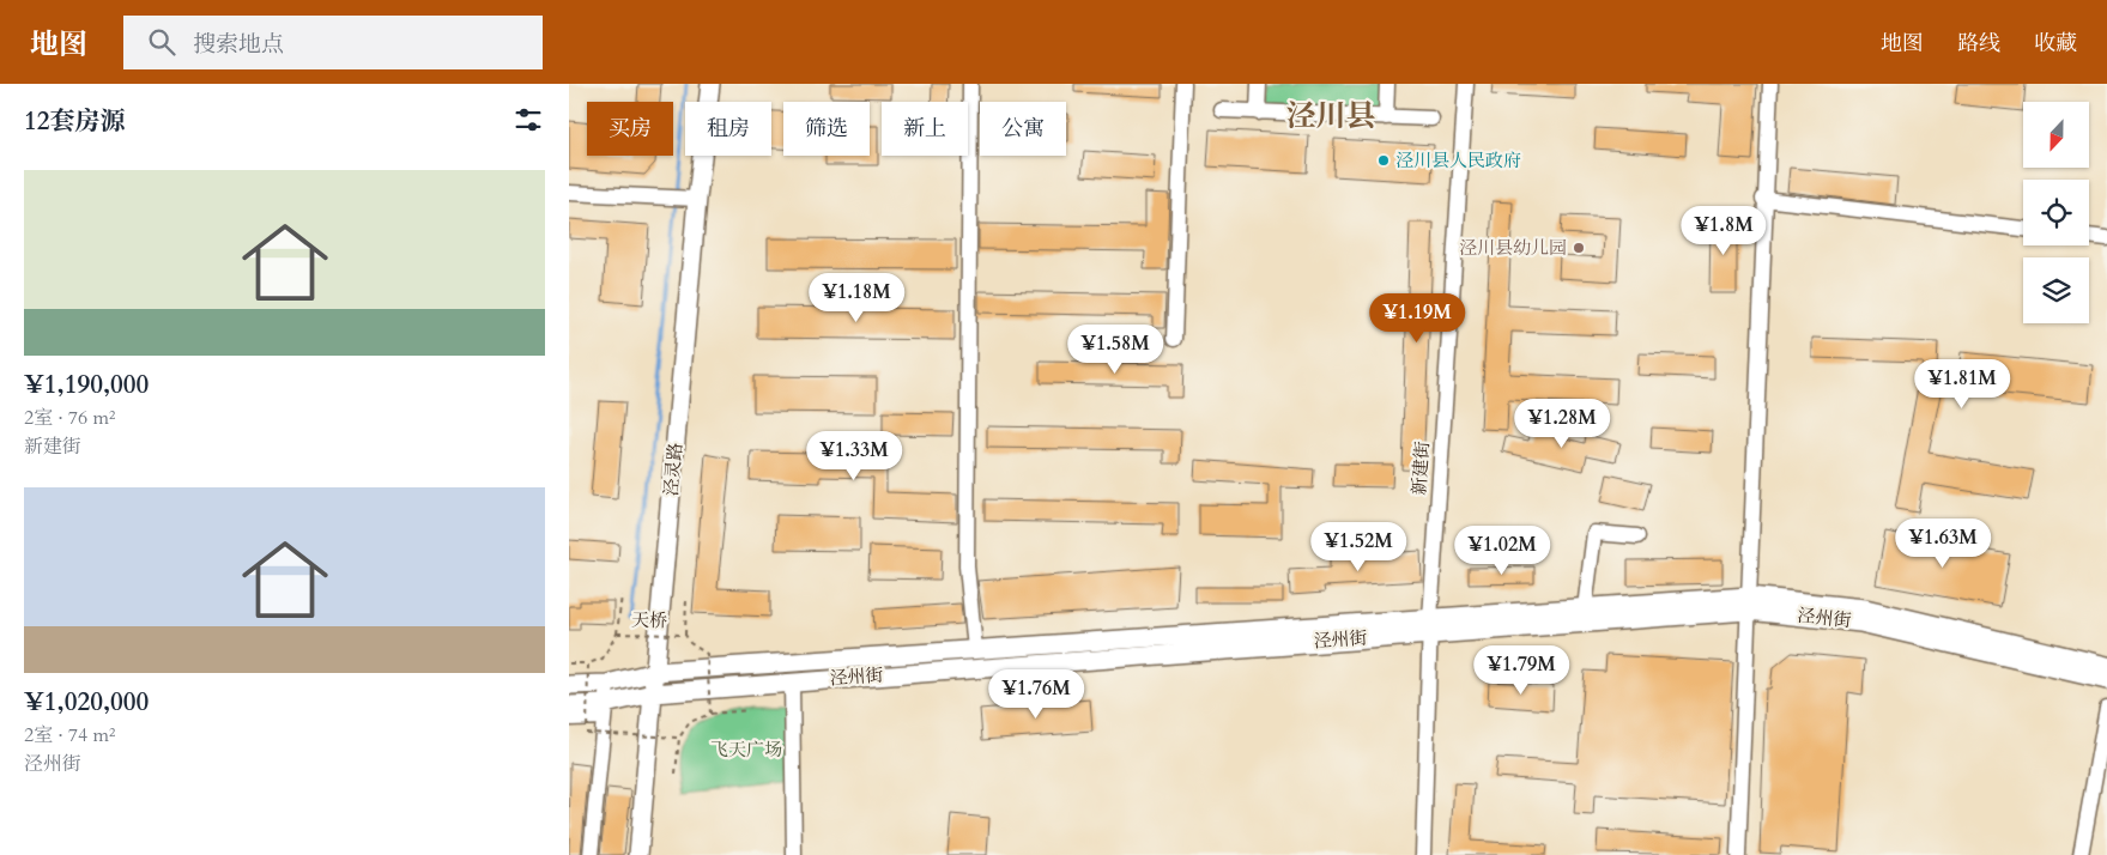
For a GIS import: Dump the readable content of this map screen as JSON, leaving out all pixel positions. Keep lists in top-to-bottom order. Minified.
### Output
{"streets":{"main road":["泾灵路","泾州街"],"street":["新建街"],"path":["天桥"]},"crossings":[["新建街","泾州街"],["泾灵路","泾州街"]],"districts":["泾川县"],"parks":["飞天广场"],"places":["泾川县人民政府","泾川县幼儿园"],"north":"bottom","page":{"header":"地图","search":"搜索地点","nav":["地图","路线","收藏"],"heading":"12套房源","chip":["买房","租房","筛选","新上","公寓"],"list":[{"name":"¥1,190,000","note":"2室 · 76 m² · 新建街"},{"name":"¥1,020,000","note":"2室 · 74 m² · 泾州街"}],"price":["¥1.8M","¥1.18M","¥1.19M","¥1.58M","¥1.81M","¥1.28M","¥1.33M","¥1.63M","¥1.52M","¥1.02M","¥1.79M","¥1.76M"]}}
